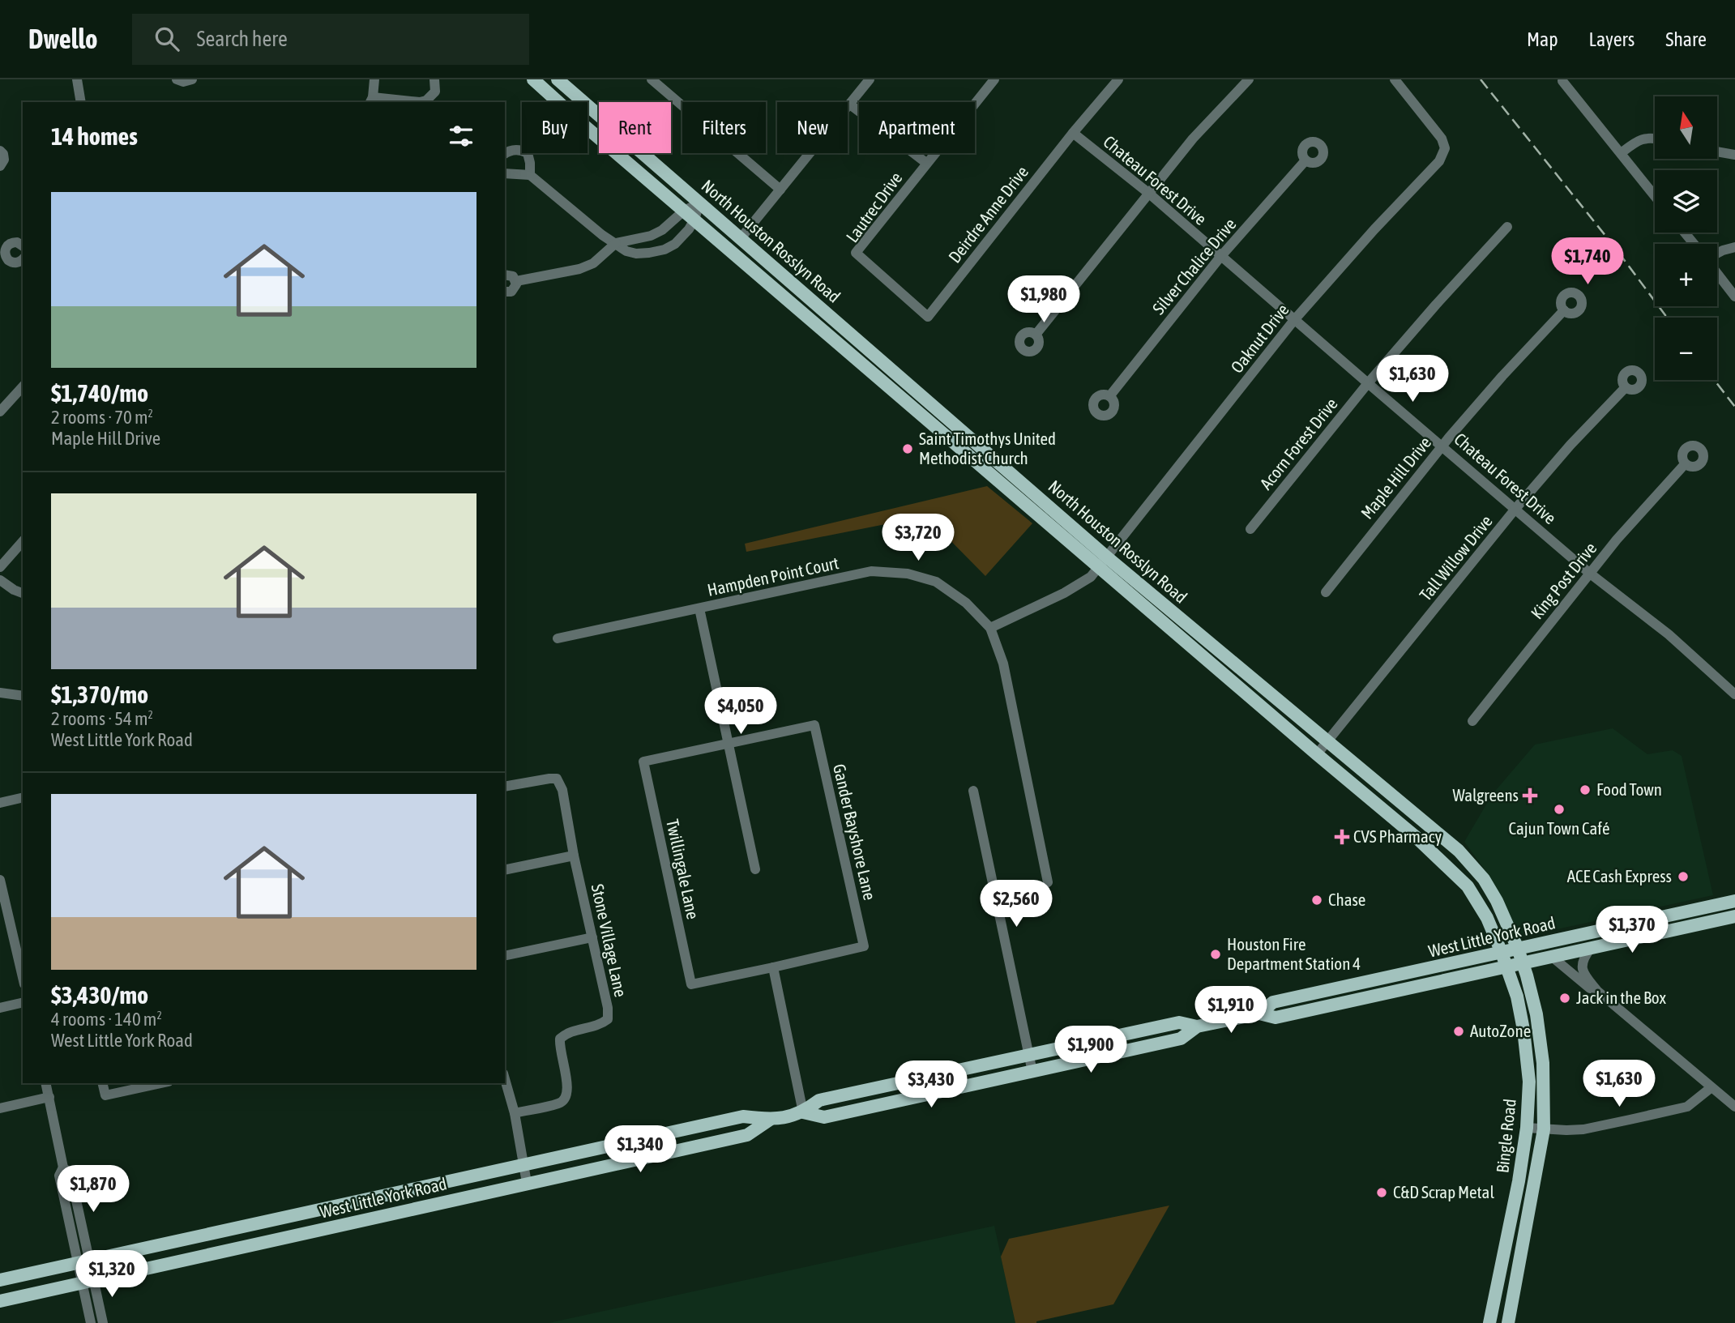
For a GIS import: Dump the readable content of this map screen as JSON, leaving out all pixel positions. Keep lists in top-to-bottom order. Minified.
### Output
{"streets":{"main road":["North Houston Rosslyn Road","West Little York Road","Bingle Road"],"street":["Chateau Forest Drive","Lautrec Drive","Deirdre Anne Drive","Silver Chalice Drive","Oaknut Drive","Acorn Forest Drive","Maple Hill Drive","Tall Willow Drive","Hampden Point Court","King Post Drive","Gander Bayshore Lane","Twillingale Lane","Stone Village Lane"]},"crossings":[["Chateau Forest Drive","Deirdre Anne Drive"],["Chateau Forest Drive","Silver Chalice Drive"],["Chateau Forest Drive","Oaknut Drive"],["Chateau Forest Drive","Acorn Forest Drive"],["Chateau Forest Drive","Maple Hill Drive"],["Chateau Forest Drive","Tall Willow Drive"],["Chateau Forest Drive","King Post Drive"],["Lautrec Drive","Deirdre Anne Drive"],["North Houston Rosslyn Road","Oaknut Drive"],["North Houston Rosslyn Road","Tall Willow Drive"],["North Houston Rosslyn Road","West Little York Road"],["North Houston Rosslyn Road","Bingle Road"],["Oaknut Drive","Hampden Point Court"],["Gander Bayshore Lane","Twillingale Lane"],["West Little York Road","Bingle Road"]],"places":{"other":["Saint Timothys United Methodist Church","Food Town","Cajun Town Café","ACE Cash Express","Chase","Houston Fire Department Station 4","Jack in the Box","AutoZone","C&D Scrap Metal"],"health":["Walgreens","CVS Pharmacy"]},"north":"top","page":{"header":"Dwello","search":"Search here","nav":["Map","Layers","Share"],"map_buttons":["+","−"],"chip":["Buy","Rent","Filters","New","Apartment"],"heading":"14 homes","list":[{"name":"$1,740/mo","note":"2 rooms · 70 m² · Maple Hill Drive"},{"name":"$1,370/mo","note":"2 rooms · 54 m² · West Little York Road"},{"name":"$3,430/mo","note":"4 rooms · 140 m² · West Little York Road"}],"price":["$1,740","$1,980","$1,630","$3,720","$4,050","$2,560","$1,370","$1,910","$1,900","$1,630","$3,430","$1,340","$1,870","$1,320"]}}
